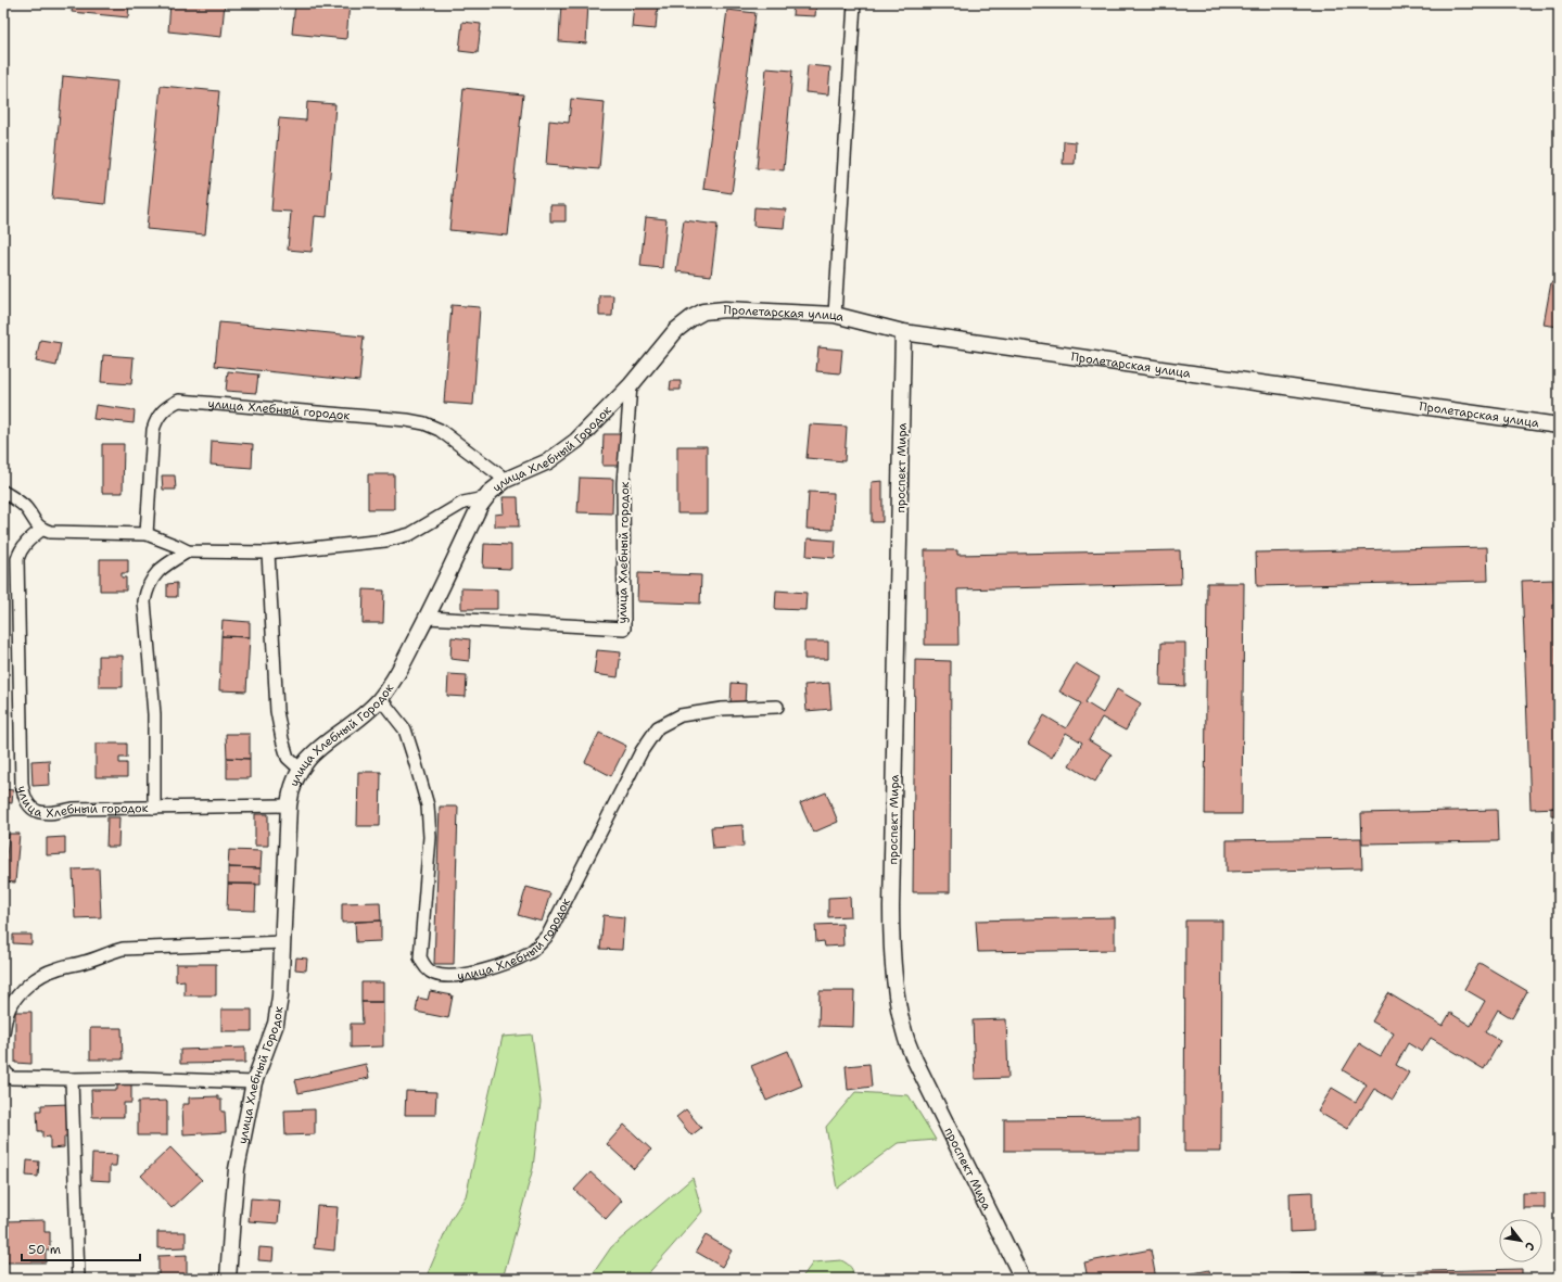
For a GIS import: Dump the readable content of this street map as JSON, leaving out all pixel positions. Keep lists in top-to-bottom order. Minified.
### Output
{"streets":{"street":["Пролетарская улица","улица Хлебный городок","улица Хлебный Городок","проспект Мира"]},"crossings":[["Пролетарская улица","улица Хлебный Городок"],["Пролетарская улица","проспект Мира"],["улица Хлебный городок","улица Хлебный Городок"]],"scale_bar":"50 m","north":"bottom right"}
